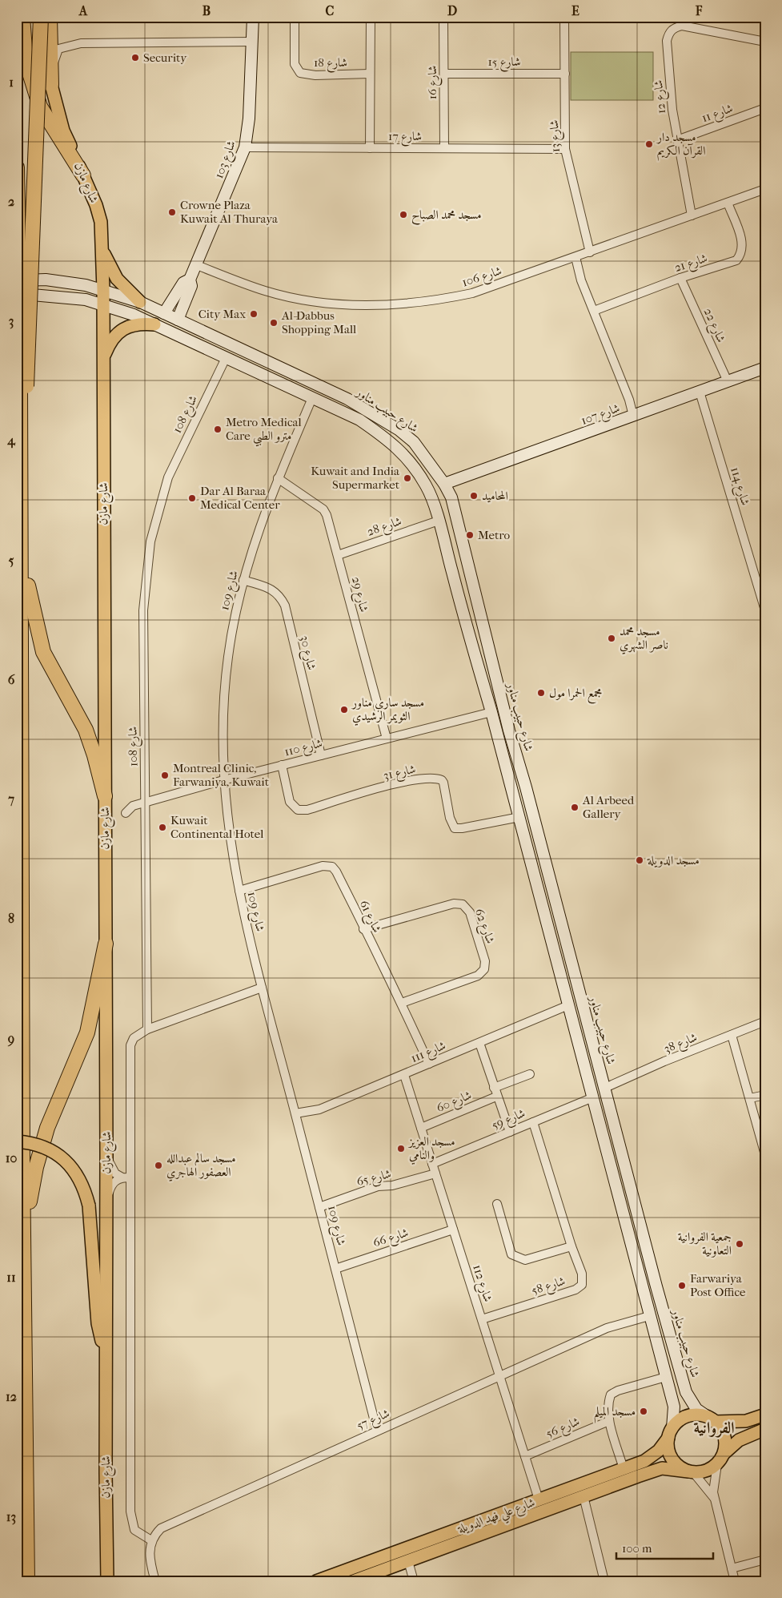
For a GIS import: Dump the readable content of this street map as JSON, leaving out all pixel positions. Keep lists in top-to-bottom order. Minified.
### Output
{"streets":{"main road":["شارع مازن","شارع علي فهد الدويلة"],"street":["شارع 15","شارع 18","شارع 16","شارع 12","شارع 11","شارع 17","شارع 13","شارع 103","شارع 21","شارع 106","شارع 22","شارع حبيب مناور","شارع 108","شارع 107","شارع 114","شارع 28","شارع 109","شارع 29","شارع 30","شارع 110","شارع 31","شارع 61","شارع 62","شارع 38","شارع 111","شارع 60","شارع 59","شارع 65","شارع 66","شارع 112","شارع 58","شارع 57","شارع 56"]},"crossings":[["شارع 15","شارع 16"],["شارع 15","شارع 13"],["شارع 16","شارع 17"],["شارع 12","شارع 11"],["شارع 12","شارع 106"],["شارع 17","شارع 13"],["شارع 17","شارع 103"],["شارع 13","شارع 106"],["شارع 103","شارع 106"],["شارع 103","شارع حبيب مناور"],["شارع مازن","شارع حبيب مناور"],["شارع 21","شارع 106"],["شارع 21","شارع 22"],["شارع 22","شارع 107"],["شارع حبيب مناور","شارع 108"],["شارع حبيب مناور","شارع 107"],["شارع حبيب مناور","شارع 28"],["شارع حبيب مناور","شارع 109"],["شارع حبيب مناور","شارع 110"],["شارع حبيب مناور","شارع 31"],["شارع حبيب مناور","شارع 38"],["شارع حبيب مناور","شارع 111"],["شارع حبيب مناور","شارع 59"],["شارع حبيب مناور","شارع 57"],["شارع حبيب مناور","شارع علي فهد الدويلة"],["شارع 108","شارع 110"],["شارع 107","شارع 114"],["شارع 28","شارع 29"],["شارع 109","شارع 29"],["شارع 109","شارع 30"],["شارع 109","شارع 110"],["شارع 109","شارع 61"],["شارع 109","شارع 111"],["شارع 109","شارع 65"],["شارع 109","شارع 66"],["شارع 109","شارع 57"],["شارع 29","شارع 110"],["شارع 30","شارع 110"],["شارع 110","شارع 31"],["شارع 61","شارع 62"],["شارع 61","شارع 111"],["شارع 111","شارع 112"],["شارع 60","شارع 112"],["شارع 59","شارع 112"],["شارع 59","شارع 58"],["شارع 65","شارع 112"],["شارع 66","شارع 112"],["شارع 112","شارع 58"],["شارع 112","شارع 57"],["شارع 112","شارع 56"],["شارع 112","شارع علي فهد الدويلة"]],"districts":["الفروانية"],"places":["Security","مسجد دار القرآن الكريم","Crowne Plaza Kuwait Al Thuraya","مسجد محمد الصباح","City Max","Al-Dabbus Shopping Mall","Metro Medical Care مترو الطبي","Kuwait and India Supermarket","المحاميد","Dar Al Baraa Medical Center","Metro","مسجد محمد ناصر الشهري","مجمع الحمرا مول","مسجد ساري مناور الثويمر الرشيدي","Montreal Clinic, Farwaniya, Kuwait","Al Arbeed Gallery","Kuwait Continental Hotel","مسجد الدويلة","مسجد العزيز والنامي","مسجد سالم عبدالله العصفور الهاجري","جمعية الفروانية التعاونية","Farwariya Post Office","مسجد الميلم"],"scale_bar":"100 m","grid":{"columns":["A","B","C","D","E","F"],"rows":["1","2","3","4","5","6","7","8","9","10","11","12","13"]}}
